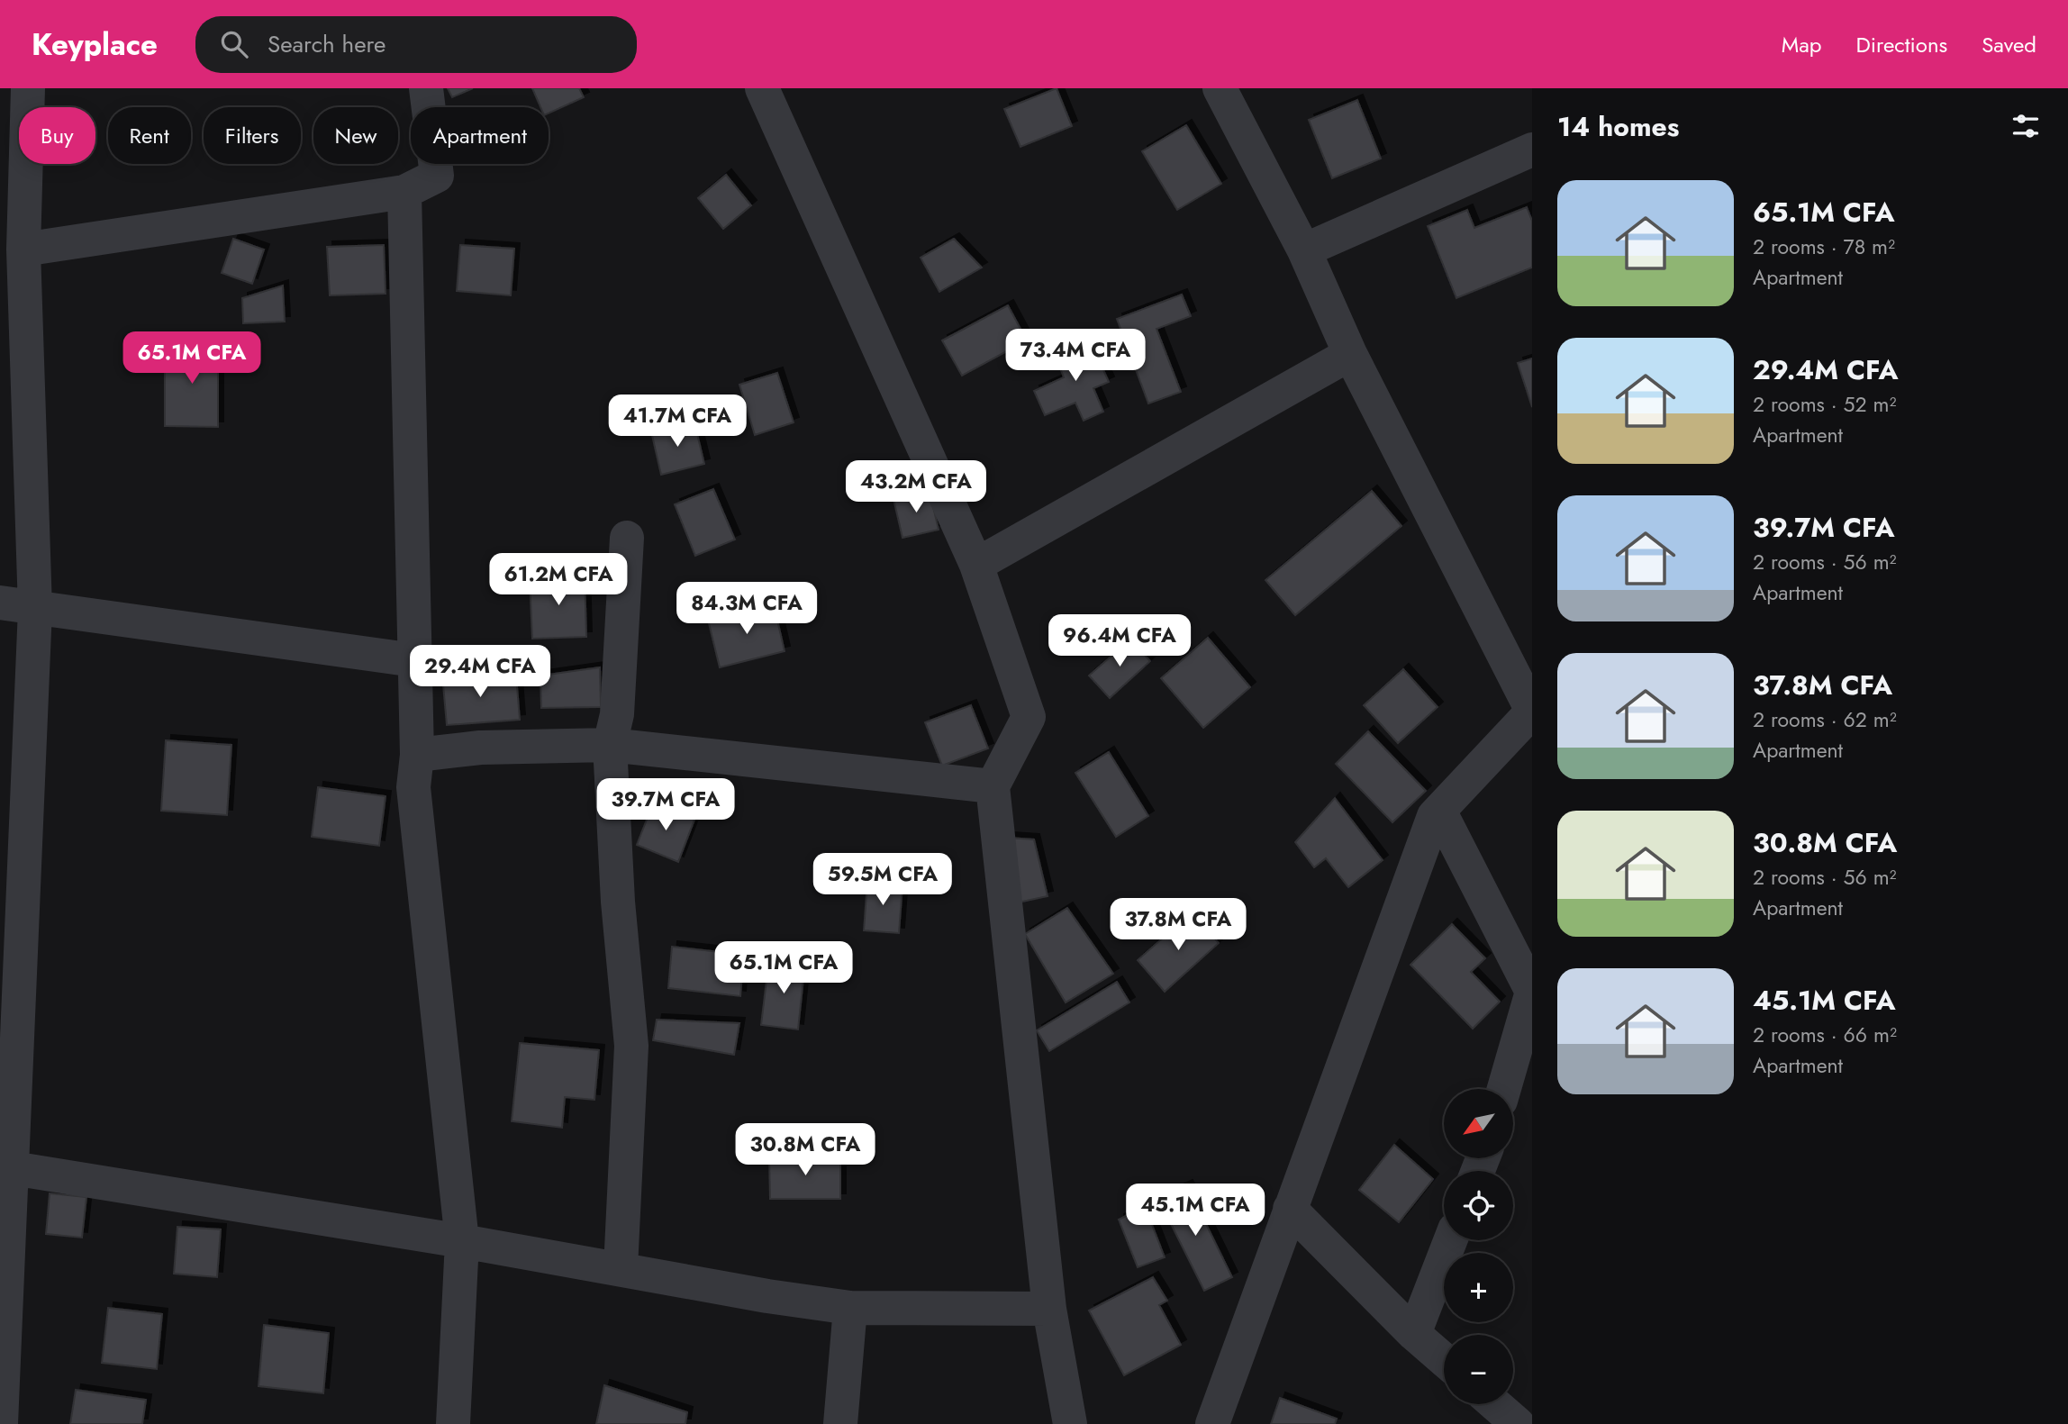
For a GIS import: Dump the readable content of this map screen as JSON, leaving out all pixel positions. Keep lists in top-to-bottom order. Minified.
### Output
{"north":"bottom left","page":{"header":"Keyplace","search":"Search here","nav":["Map","Directions","Saved"],"heading":"14 homes","chip":["Buy","Rent","Filters","New","Apartment"],"list":[{"name":"65.1M CFA","note":"2 rooms · 78 m² · Apartment"},{"name":"29.4M CFA","note":"2 rooms · 52 m² · Apartment"},{"name":"39.7M CFA","note":"2 rooms · 56 m² · Apartment"},{"name":"37.8M CFA","note":"2 rooms · 62 m² · Apartment"},{"name":"30.8M CFA","note":"2 rooms · 56 m² · Apartment"},{"name":"45.1M CFA","note":"2 rooms · 66 m² · Apartment"}],"price":["73.4M CFA","65.1M CFA","41.7M CFA","43.2M CFA","61.2M CFA","84.3M CFA","96.4M CFA","29.4M CFA","39.7M CFA","59.5M CFA","37.8M CFA","65.1M CFA","30.8M CFA","45.1M CFA"],"map_buttons":["+","−"]}}
